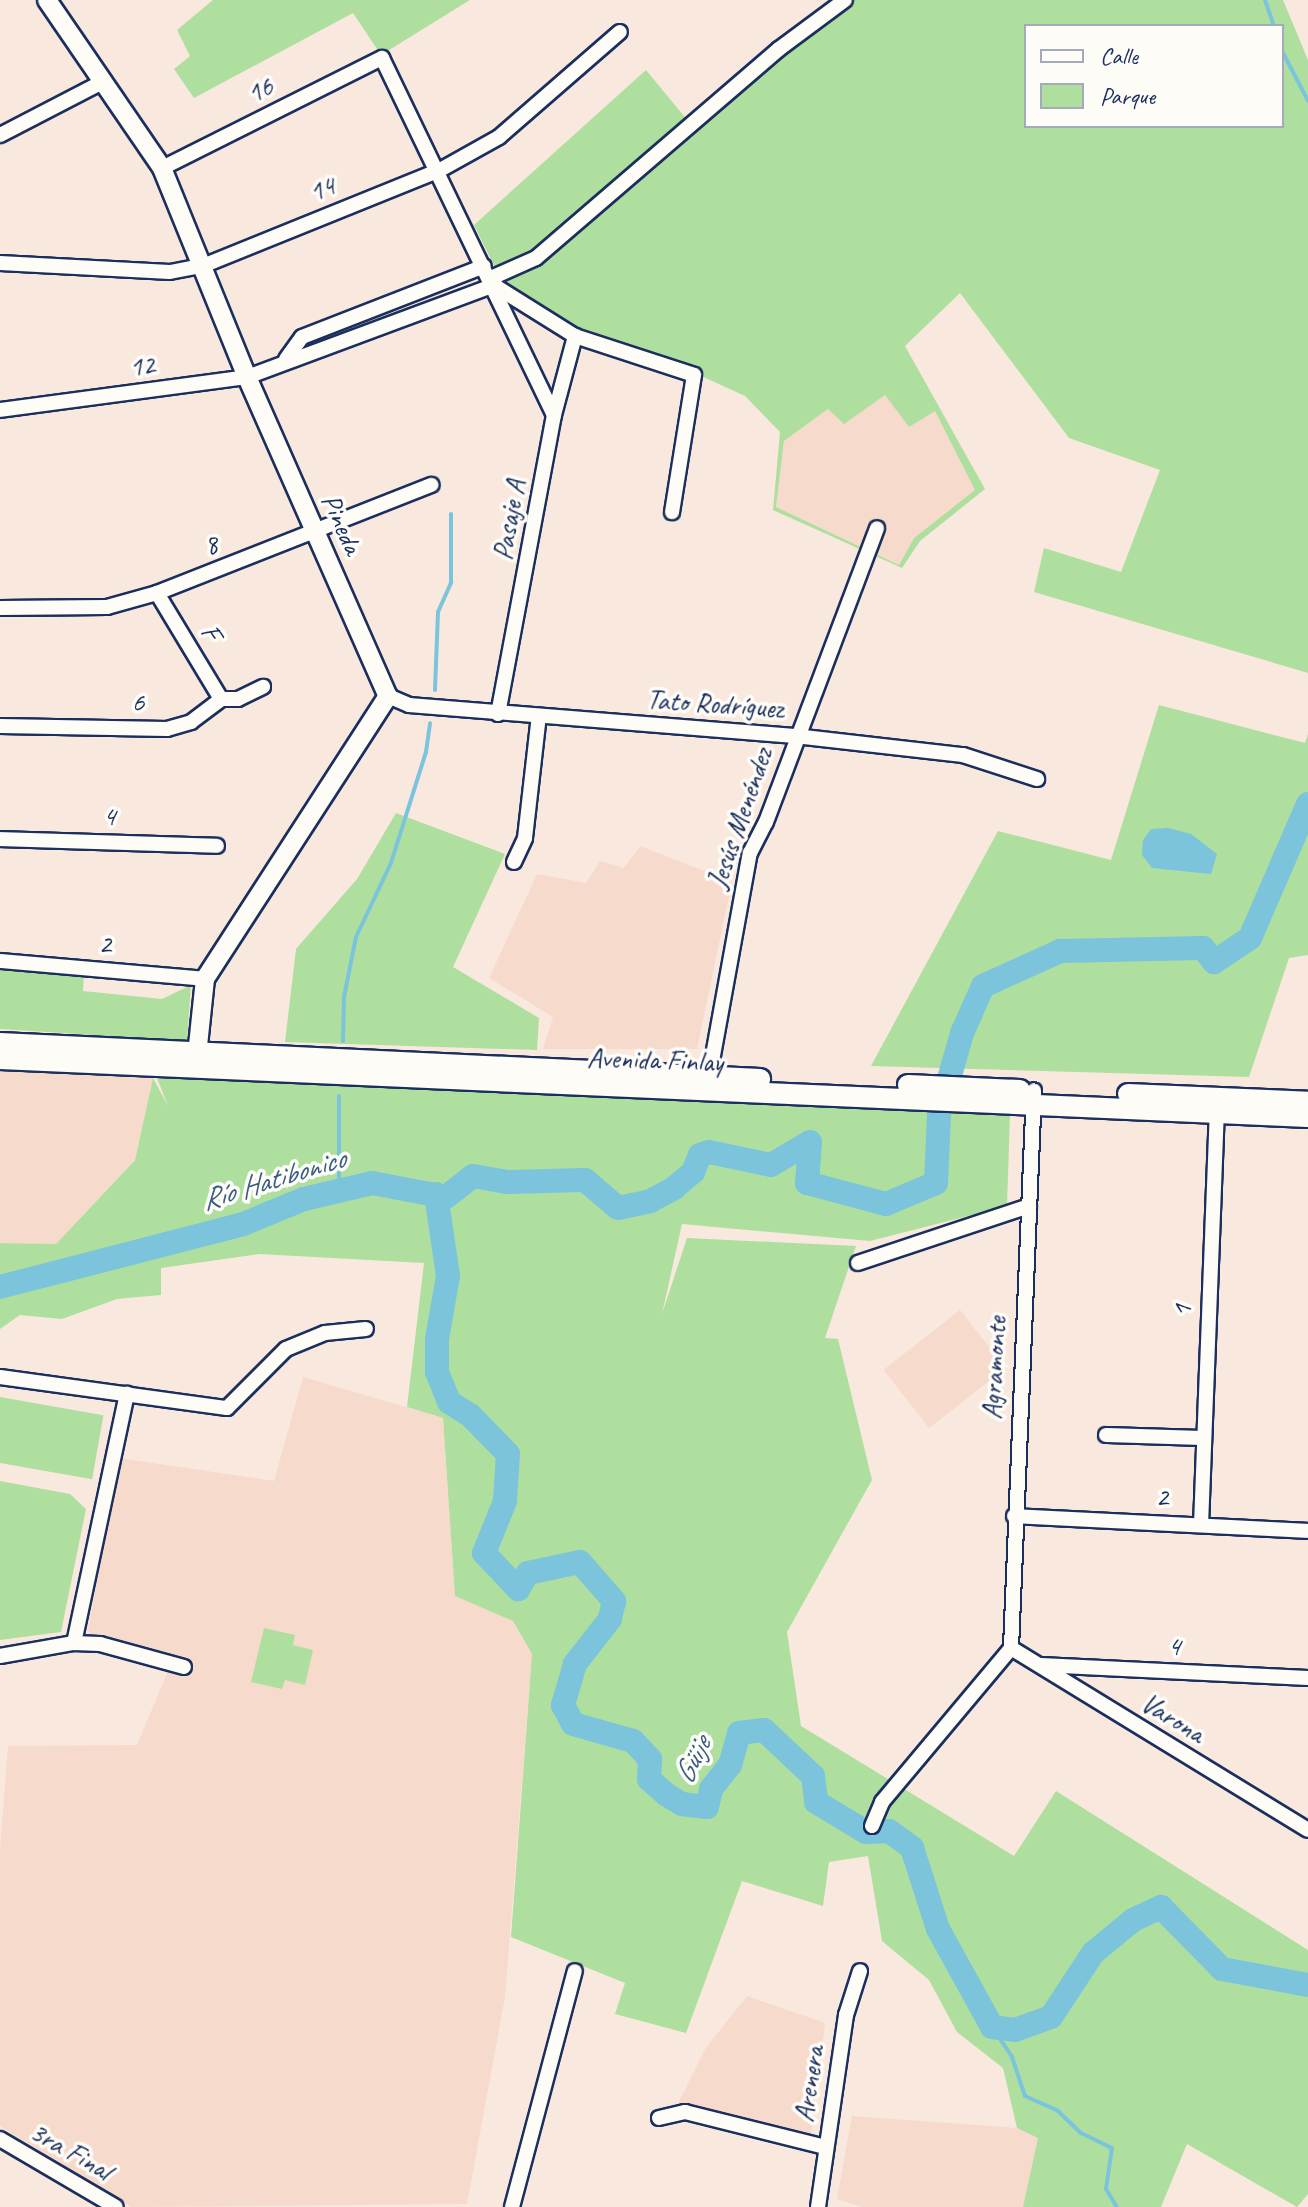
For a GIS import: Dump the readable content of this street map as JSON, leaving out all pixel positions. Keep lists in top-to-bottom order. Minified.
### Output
{"streets":{"main road":["Avenida Finlay"],"street":["16","14","12","Pasaje A","Pineda","8","F","6","Tato Rodríguez","4","Jesús Menéndez","2","1","Agramonte","Varona","Arenera","3ra Final"]},"crossings":[["16","14"],["16","Pineda"],["14","Pineda"],["12","Pineda"],["Pasaje A","Tato Rodríguez"],["Pineda","8"],["Pineda","Tato Rodríguez"],["8","F"],["F","6"],["Tato Rodríguez","Jesús Menéndez"],["4","Varona"],["Jesús Menéndez","Avenida Finlay"],["2","1"],["2","Agramonte"],["Avenida Finlay","1"],["Avenida Finlay","Agramonte"],["Agramonte","Varona"]],"water":["Río Hatibonico","Güije"],"legend":["Calle","Parque"]}
